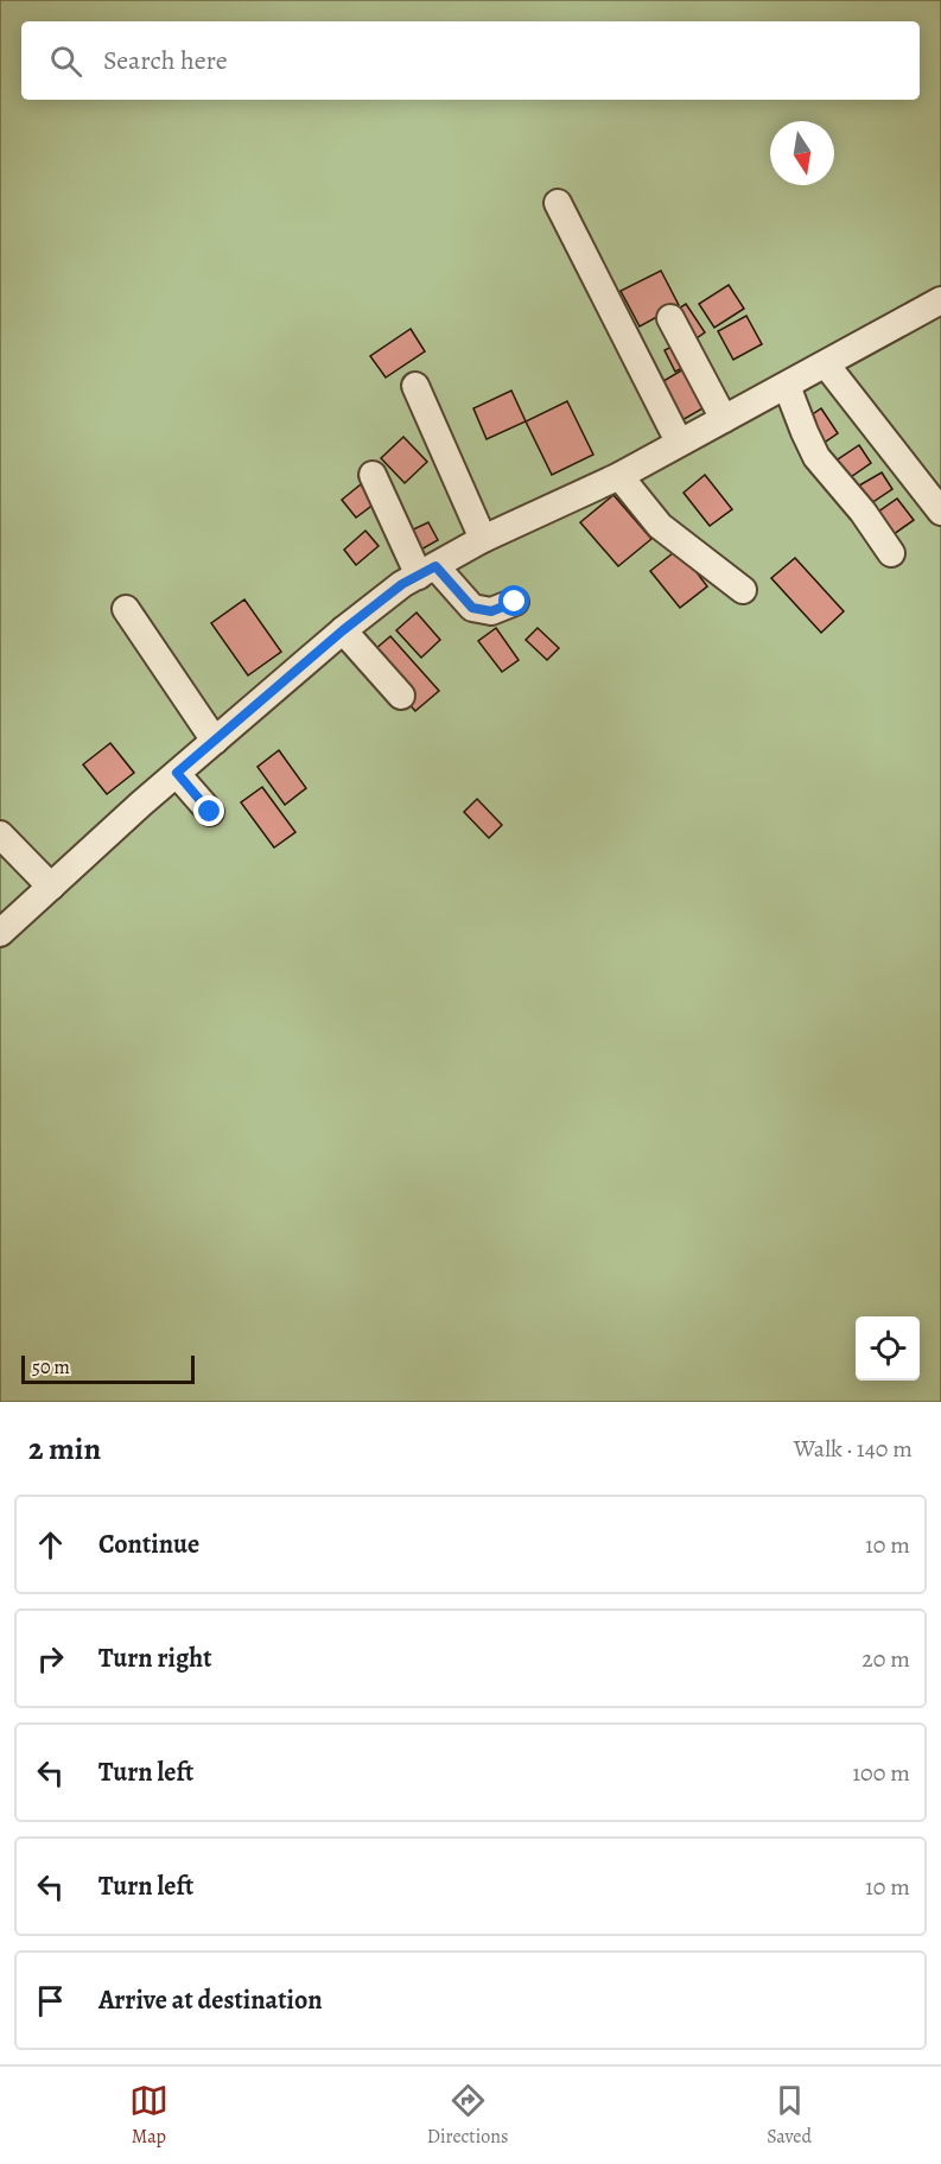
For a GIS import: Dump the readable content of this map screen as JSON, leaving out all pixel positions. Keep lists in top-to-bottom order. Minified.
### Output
{"scale_bar":"50 m","north":"bottom","page":{"search":"Search here","scale":"50 m","heading":["2 min","Walk · 140 m"],"list":[["Continue","10 m"],["Turn right","20 m"],["Turn left","100 m"],["Turn left","10 m"],"Arrive at destination"],"nav":["Map","Directions","Saved"]}}
